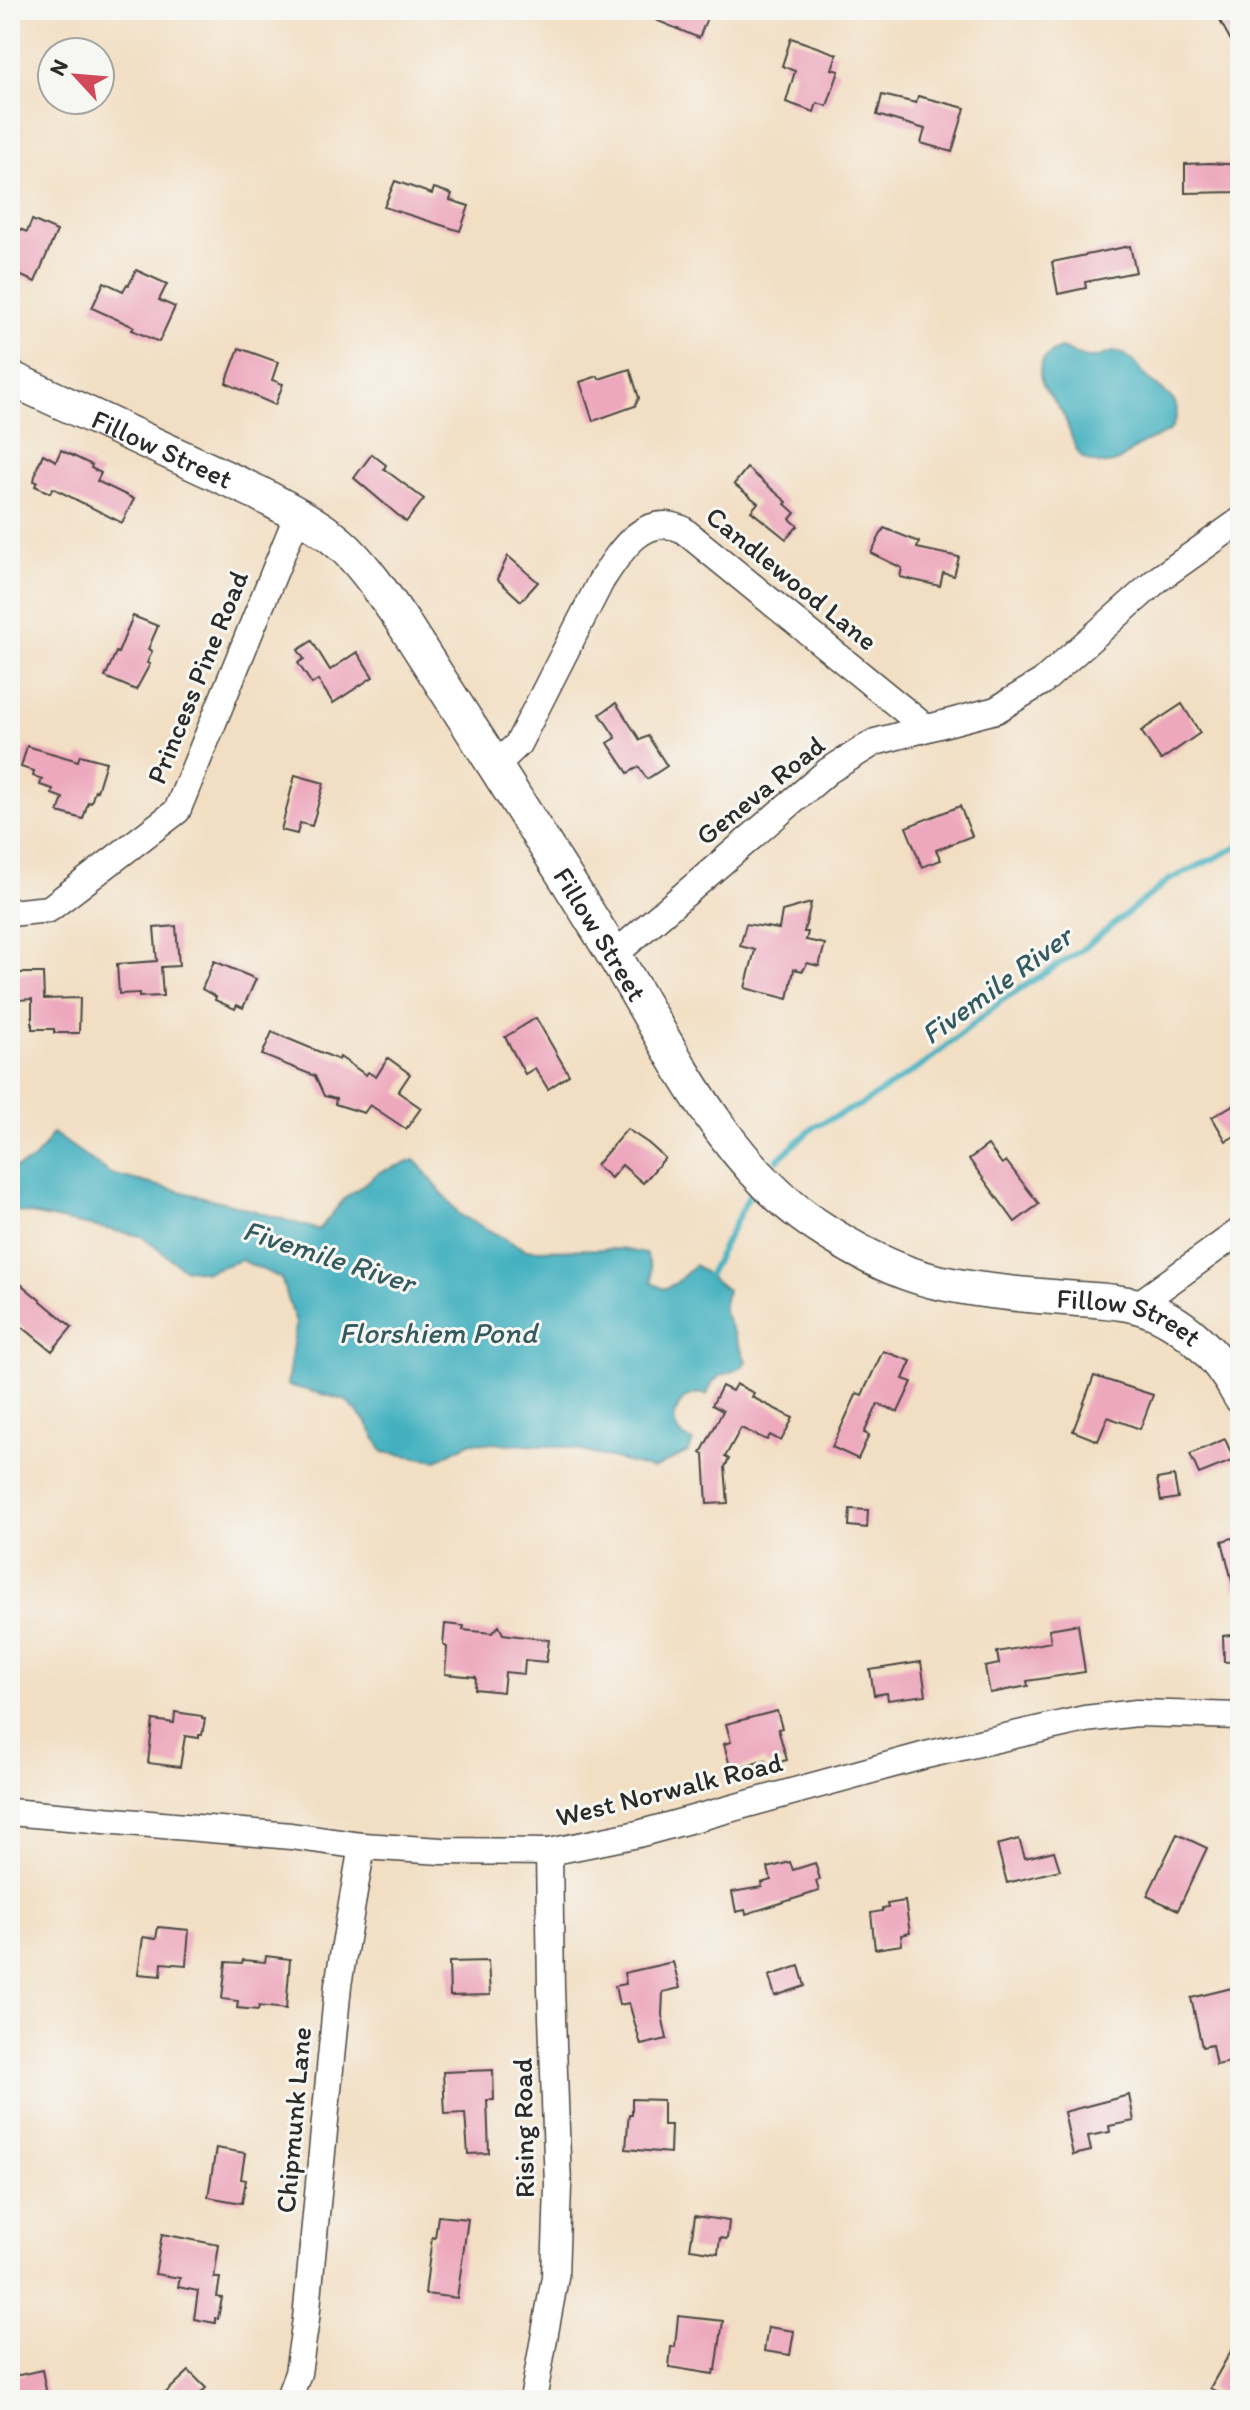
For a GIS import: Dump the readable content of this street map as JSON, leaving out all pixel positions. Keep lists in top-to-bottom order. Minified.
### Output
{"streets":{"main road":["Fillow Street"],"street":["Candlewood Lane","Princess Pine Road","Geneva Road","West Norwalk Road","Chipmunk Lane","Rising Road"]},"crossings":[["Fillow Street","Candlewood Lane"],["Fillow Street","Princess Pine Road"],["Fillow Street","Geneva Road"],["Candlewood Lane","Geneva Road"],["West Norwalk Road","Chipmunk Lane"],["West Norwalk Road","Rising Road"]],"water":["Fivemile River","Florshiem Pond"],"north":"top left"}
